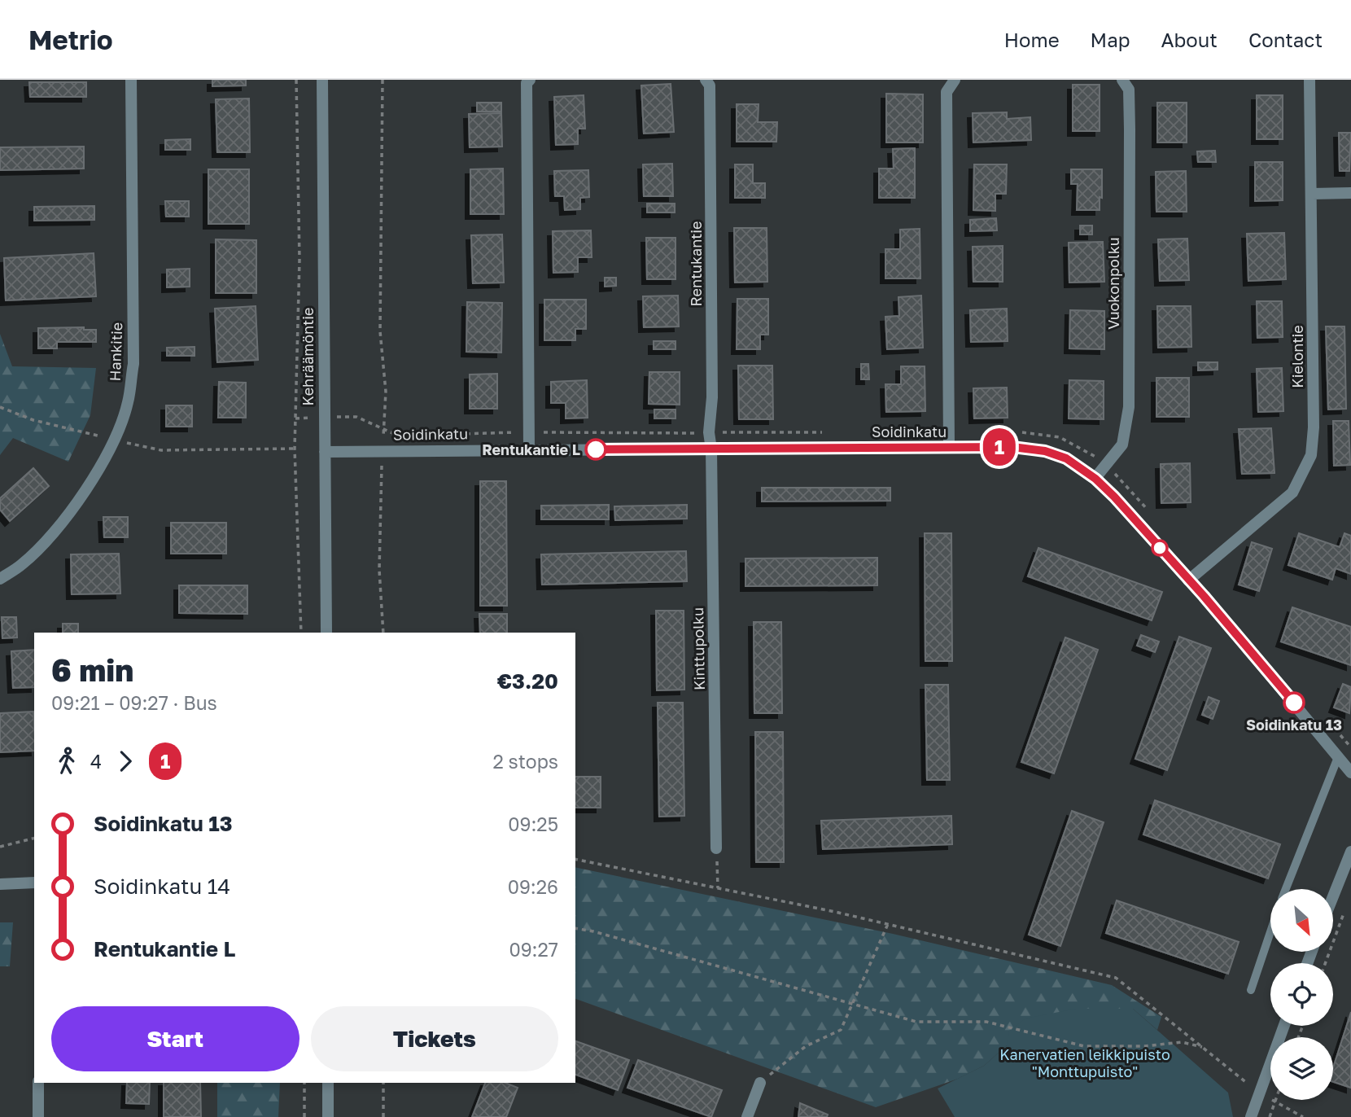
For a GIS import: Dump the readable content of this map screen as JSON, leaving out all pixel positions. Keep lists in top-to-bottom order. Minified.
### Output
{"streets":{"street":["Rentukantie","Vuokonpolku","Hankitie","Kehräämöntie","Kielontie","Soidinkatu","Kinttupolku"]},"crossings":[["Rentukantie","Soidinkatu"],["Rentukantie","Kinttupolku"],["Vuokonpolku","Soidinkatu"],["Kehräämöntie","Soidinkatu"],["Kielontie","Soidinkatu"],["Soidinkatu","Kinttupolku"]],"parks":["Kanervatien leikkipuisto \"Monttupuisto\""],"places":["Rentukantie L","Soidinkatu 13"],"lines":["bus line 1"],"north":"bottom right","page":{"header":"Metrio","nav":["Home","Map","About","Contact"],"on_map":"1","heading":["6 min","09:21 – 09:27 · Bus","€3.20"],"legs":["4","1","2 stops"],"list":[{"name":"Soidinkatu 13","value":"09:25"},{"name":"Soidinkatu 14","value":"09:26"},{"name":"Rentukantie L","value":"09:27"}],"buttons":["Start","Tickets"]}}
